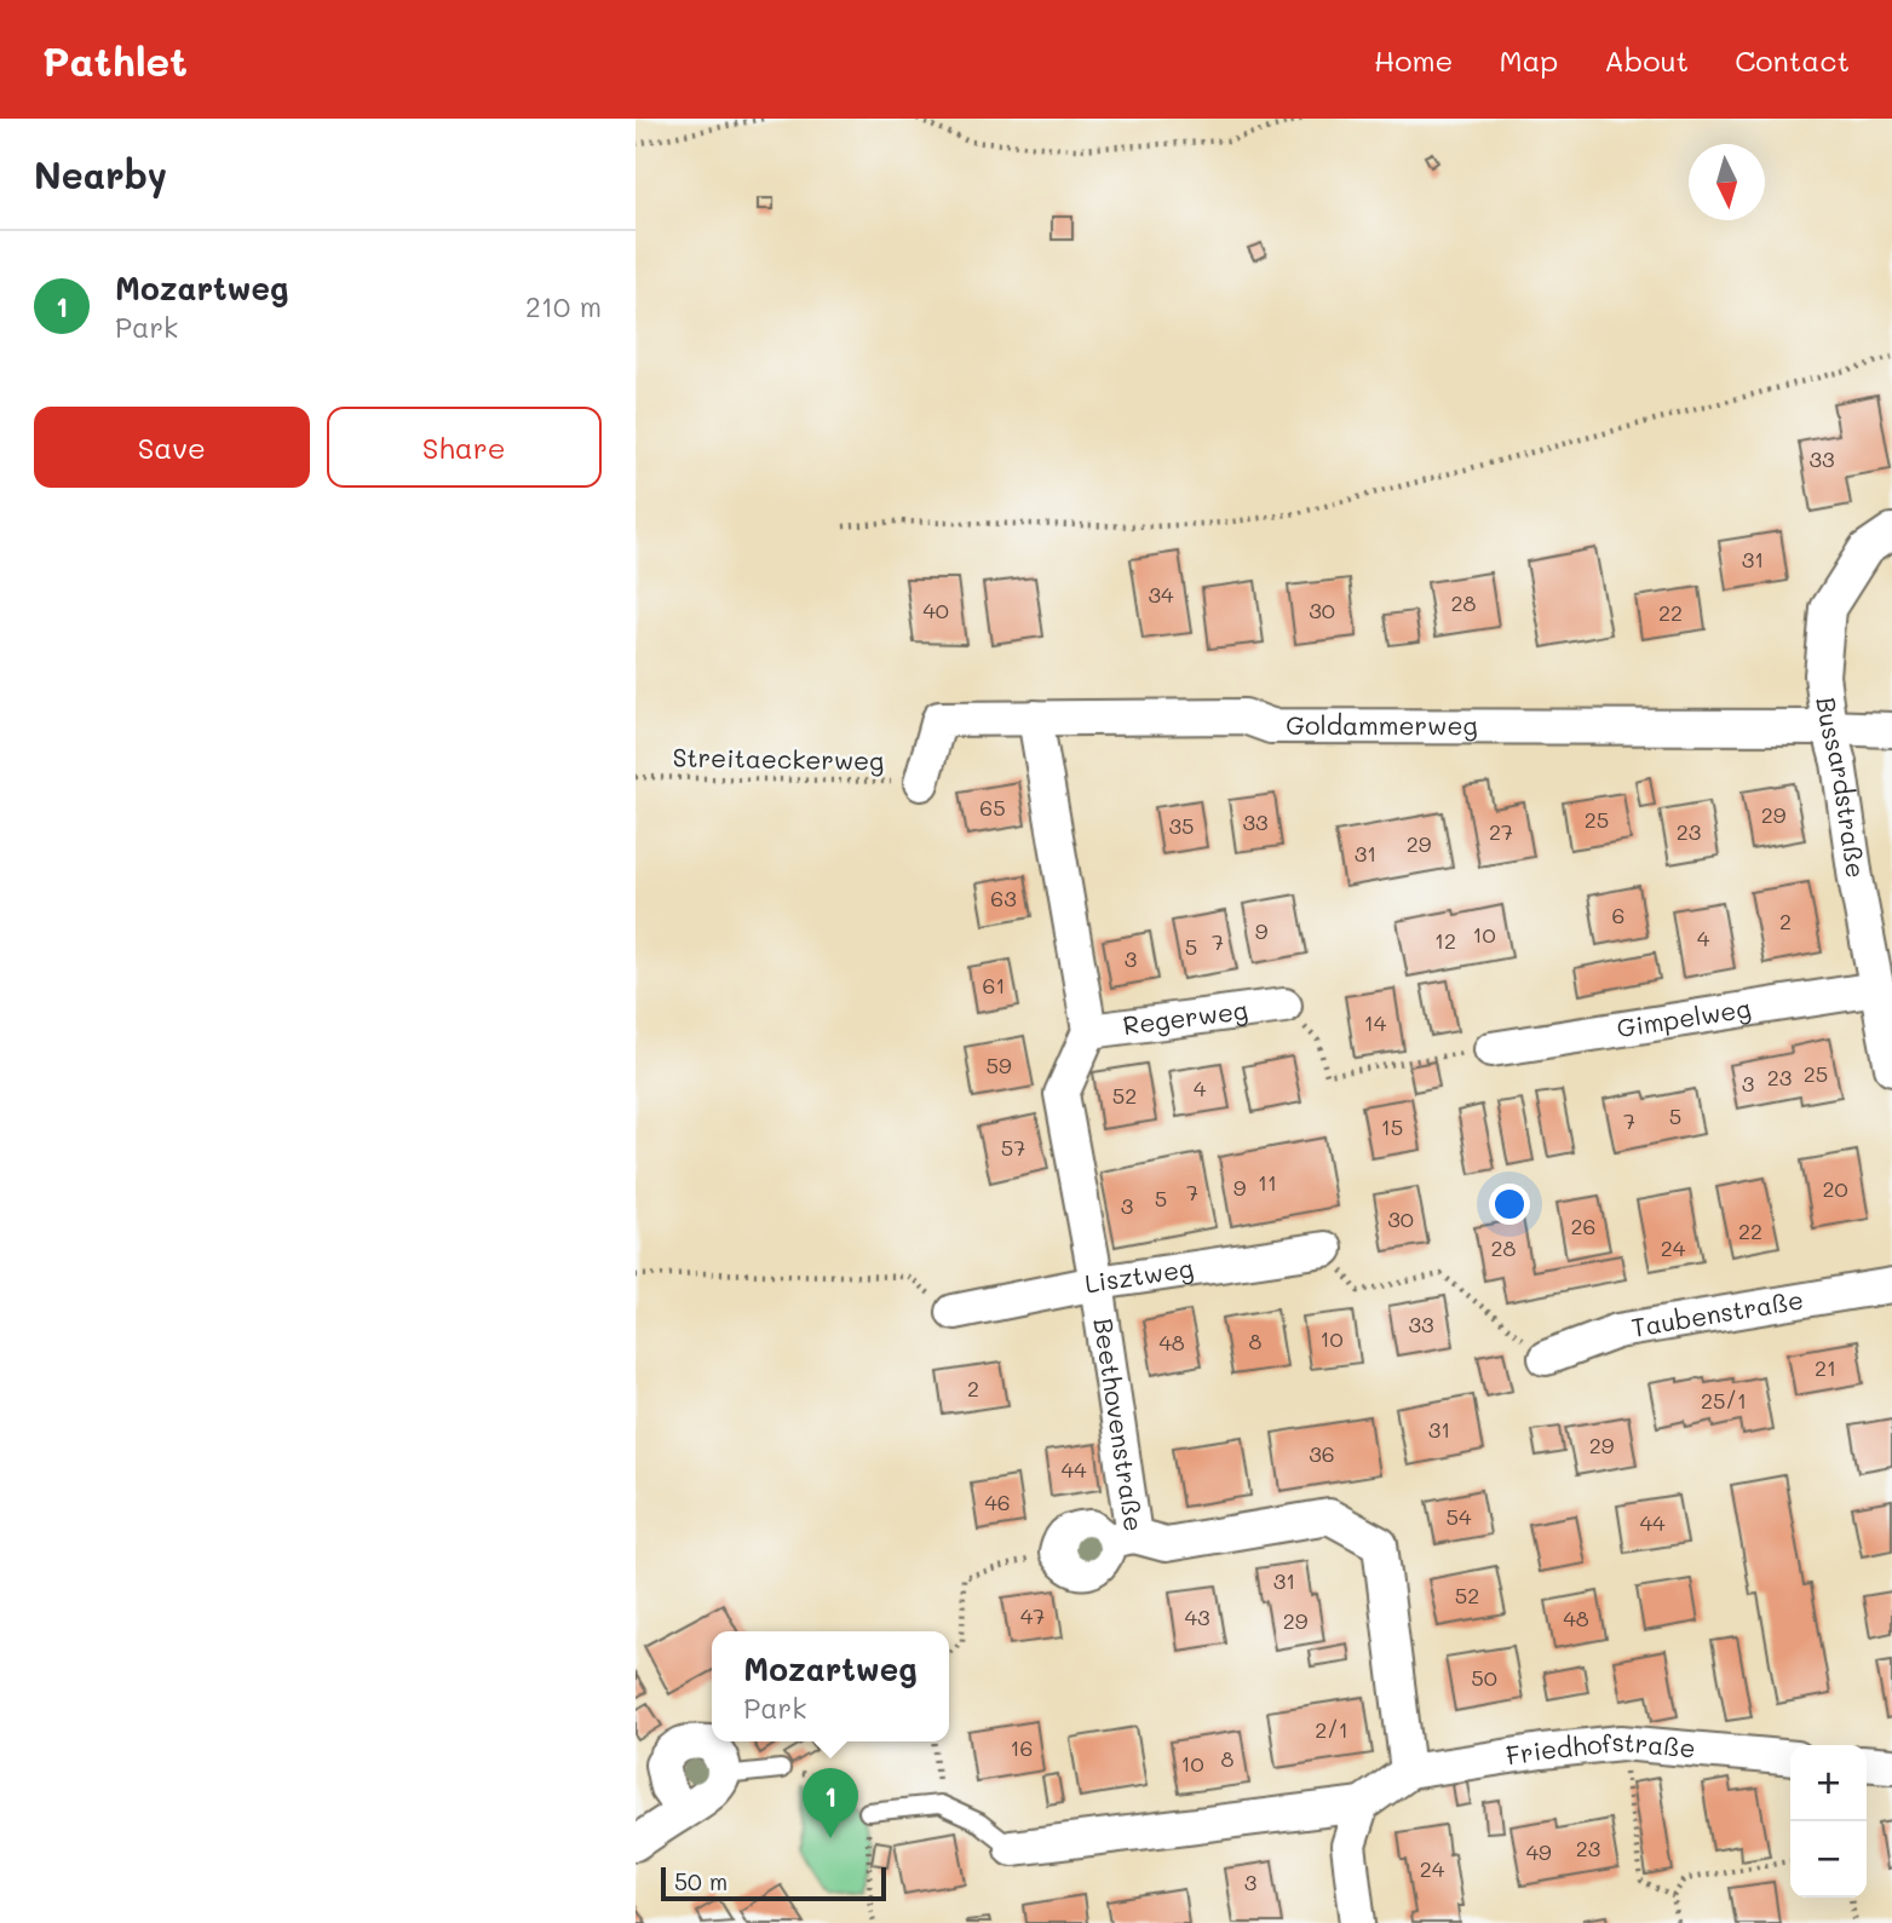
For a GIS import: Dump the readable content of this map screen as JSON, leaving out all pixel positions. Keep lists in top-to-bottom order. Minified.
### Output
{"streets":{"street":["Goldammerweg","Bussardstraße","Regerweg","Gimpelweg","Lisztweg","Taubenstraße","Beethovenstraße","Friedhofstraße"],"path":["Streitaeckerweg"]},"crossings":[["Goldammerweg","Streitaeckerweg"],["Goldammerweg","Bussardstraße"],["Bussardstraße","Gimpelweg"],["Regerweg","Beethovenstraße"],["Lisztweg","Beethovenstraße"],["Beethovenstraße","Friedhofstraße"]],"house_numbers":["33","31","34","28","40","30","22","65","29","25","33","35","27","23","29","31","63","6","2","9","10","4","12","7","5","3","61","14","59","25","23","3","4","52","5","7","15","57","11","9","20","7","5","3","30","26","22","28","24","33","10","8","48","21","2","25/1","31","29","36","44","46","54","44","31","52","47","43","48","29","50","2/1","16","8","10","23","49","24","3"],"scale_bar":"50 m","north":"bottom","page":{"header":"Pathlet","nav":["Home","Map","About","Contact"],"heading":"Nearby","list":[{"mark":"1","name":"Mozartweg","note":"Park","value":"210 m"}],"buttons":["Save","Share"],"popup":["Mozartweg","Park"],"map_buttons":["+","−"],"pins":"1","scale":"50 m"}}
